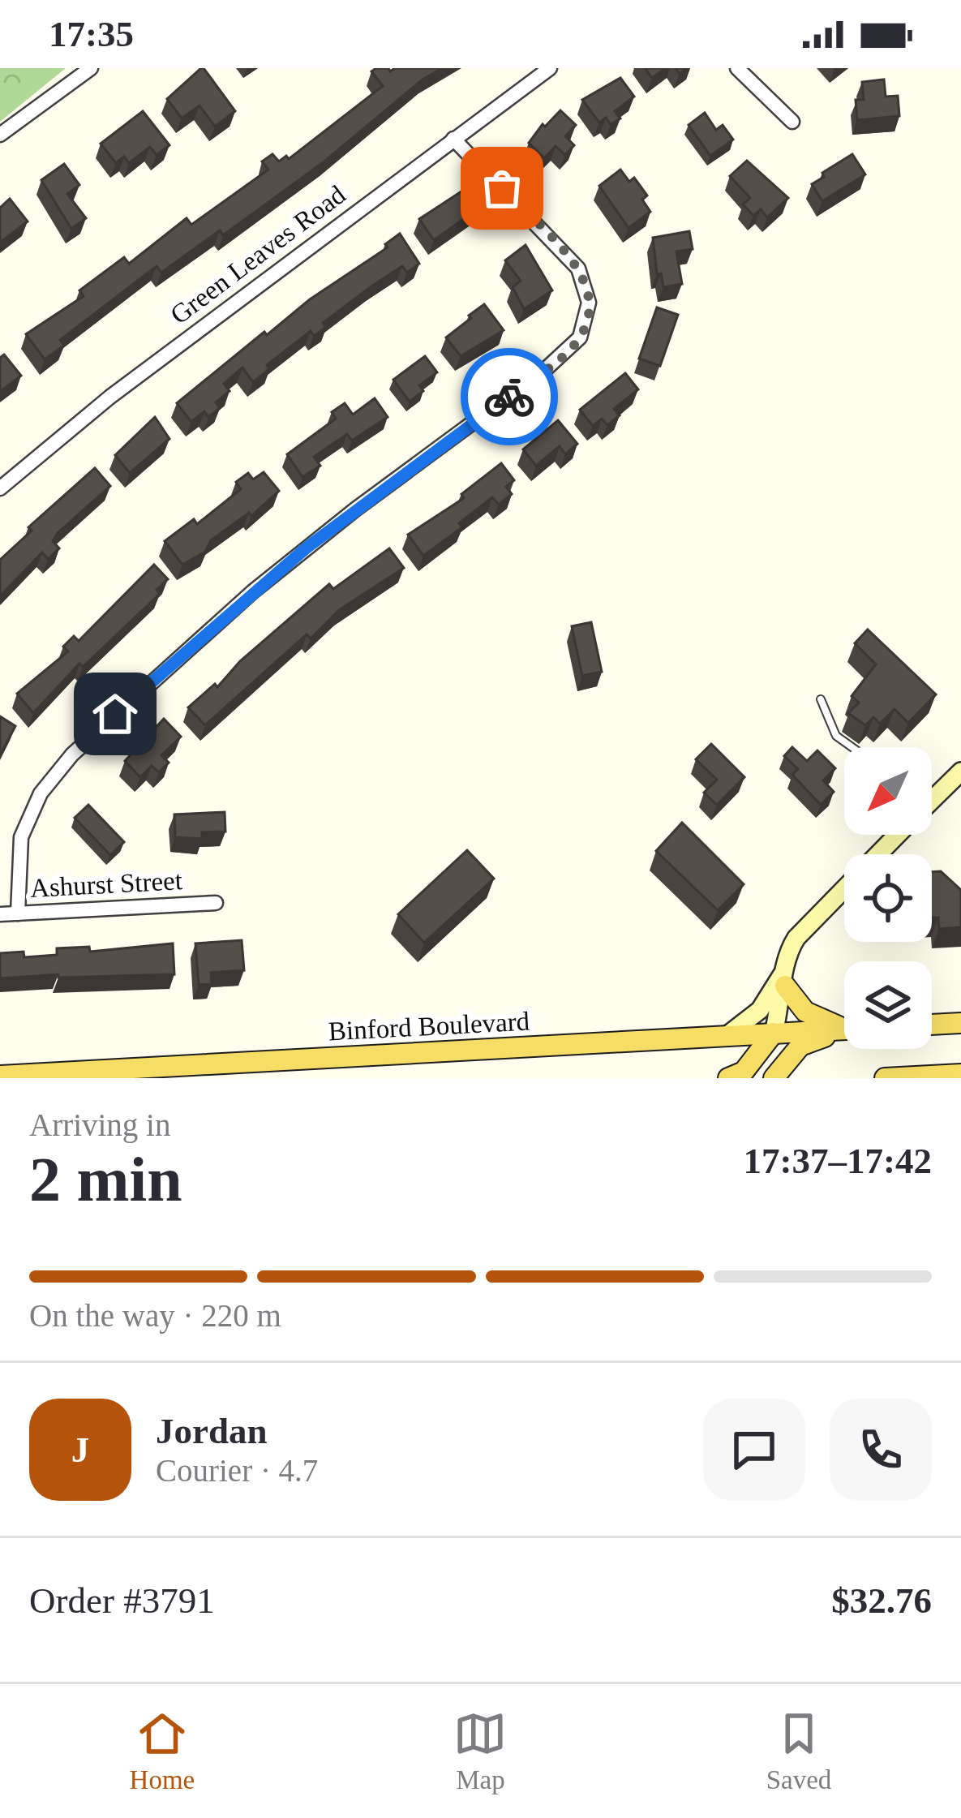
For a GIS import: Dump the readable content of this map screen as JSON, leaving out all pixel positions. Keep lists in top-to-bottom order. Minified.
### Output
{"streets":{"main road":["Binford Boulevard"],"street":["Green Leaves Road","Ashurst Street"]},"north":"bottom left","page":{"status":"17:35","heading":["2 min","Arriving in","17:37–17:42"],"panel":["Jordan","Courier · 4.7","Order #3791","$32.76"],"bar":"On the way · 220 m","round":"J","tabs":["Home","Map","Saved"]}}
